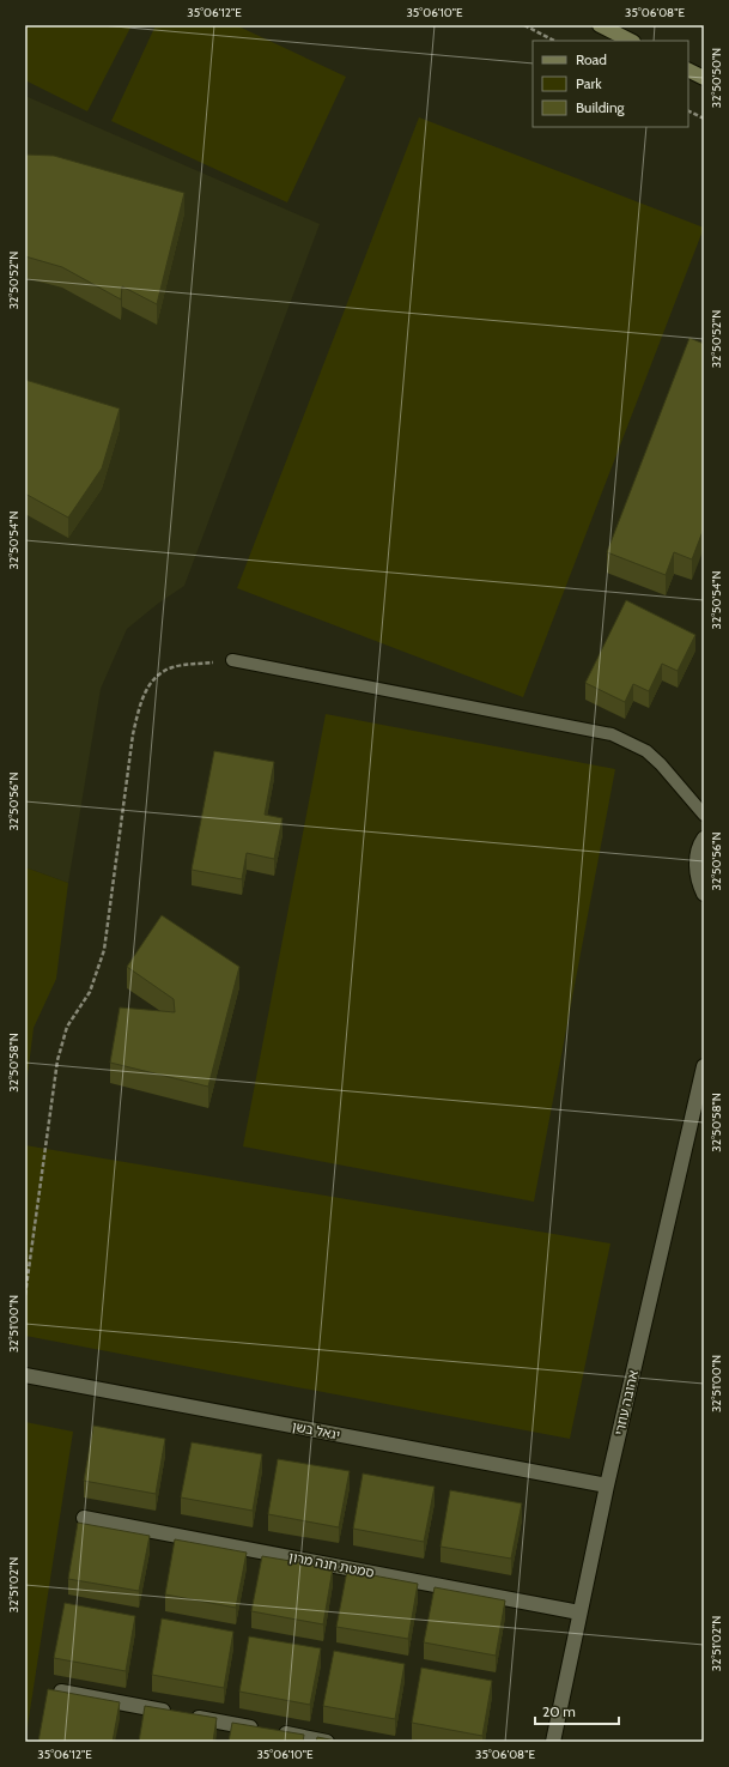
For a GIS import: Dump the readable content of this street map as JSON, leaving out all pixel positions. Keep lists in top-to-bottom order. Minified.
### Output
{"streets":{"street":["אהובה עוזרי","יגאל בשן","סמטת חנה מרון"]},"crossings":[["אהובה עוזרי","יגאל בשן"],["אהובה עוזרי","סמטת חנה מרון"]],"legend":["Road","Park","Building"],"scale_bar":"20 m","coordinates":["35°06'12\"E","35°06'10\"E","35°06'08\"E","32°50'50\"N","32°50'52\"N","32°50'54\"N","32°50'56\"N","32°50'58\"N","32°51'00\"N","32°51'02\"N"]}
